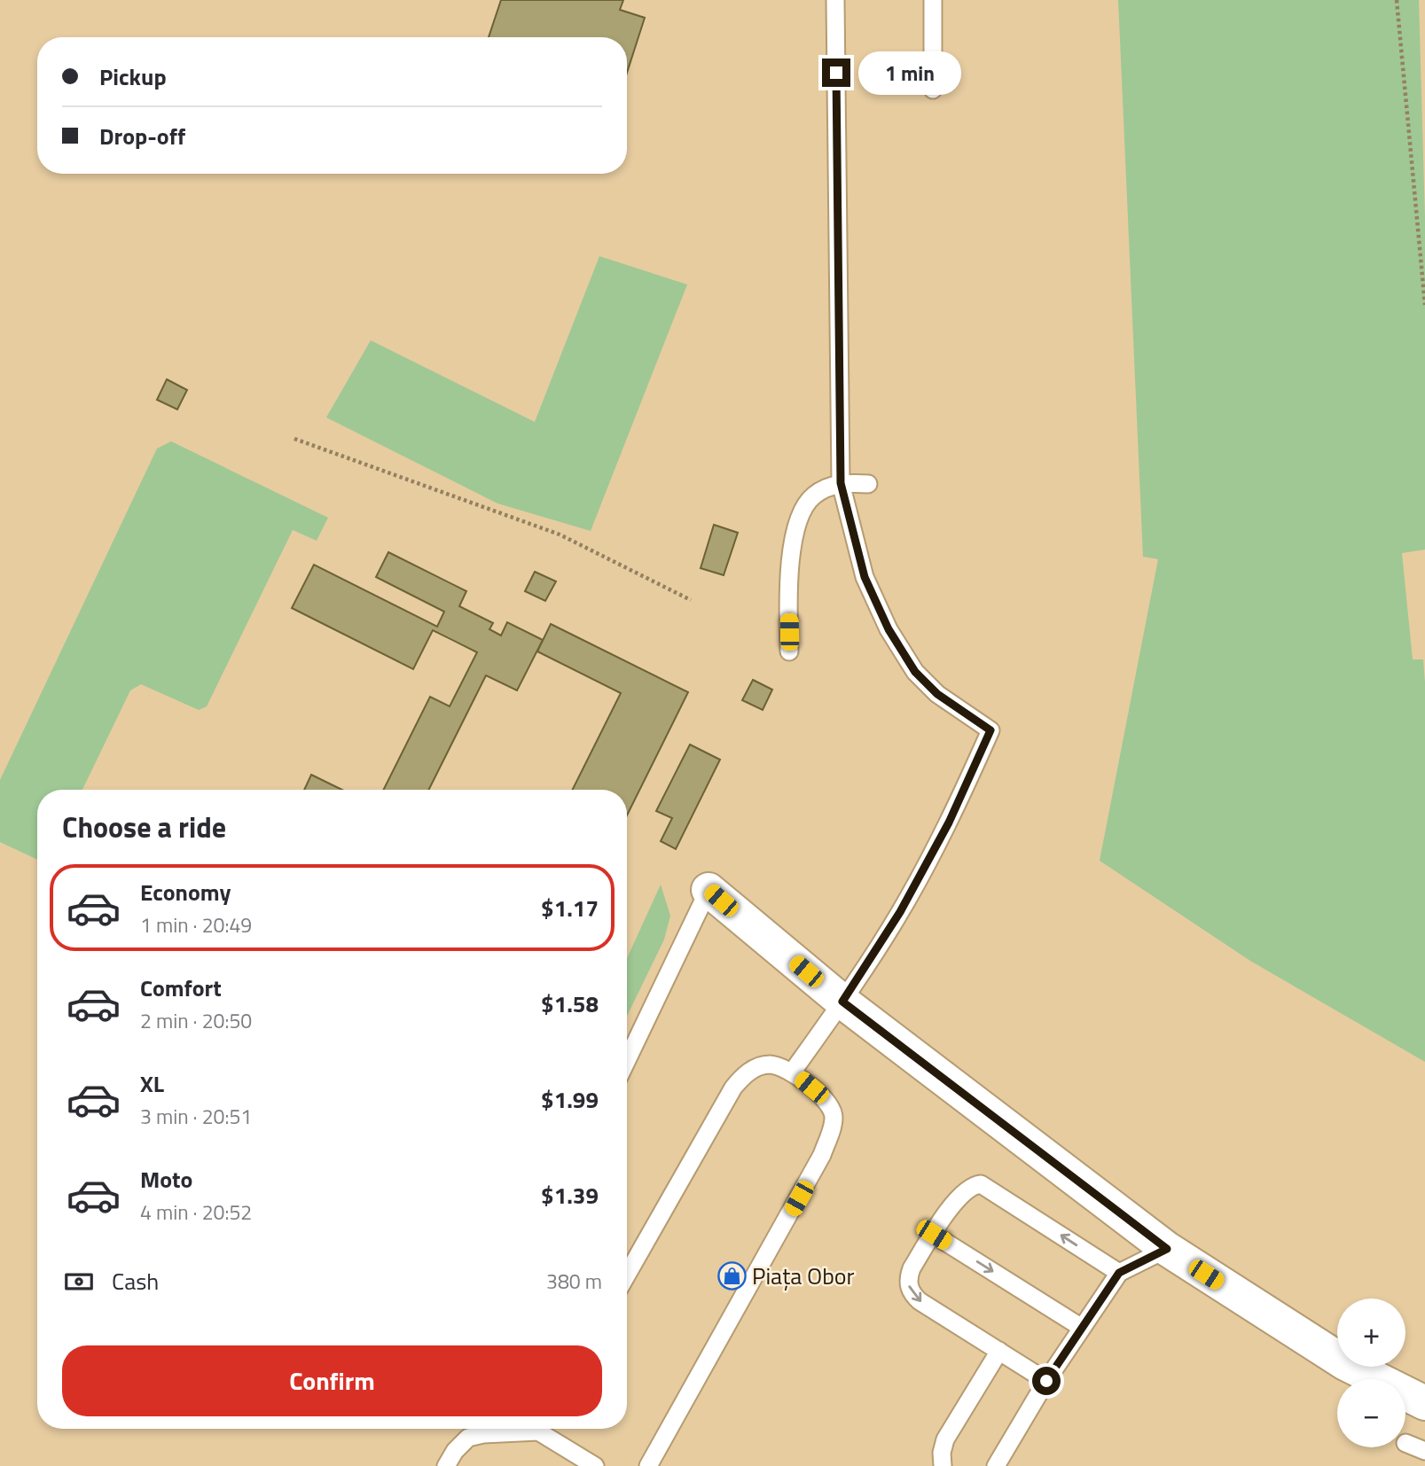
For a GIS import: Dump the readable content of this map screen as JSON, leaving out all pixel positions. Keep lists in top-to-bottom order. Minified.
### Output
{"places":{"shop":["Piața Obor"]},"page":{"banner":["Pickup","Drop-off"],"bubble":"1 min","heading":"Choose a ride","list":[{"name":"Economy","note":"1 min · 20:49","value":"$1.17"},{"name":"Comfort","note":"2 min · 20:50","value":"$1.58"},{"name":"XL","note":"3 min · 20:51","value":"$1.99"},{"name":"Moto","note":"4 min · 20:52","value":"$1.39"}],"pay":["Cash","380 m"],"map_buttons":["+","−"],"buttons":"Confirm"}}
